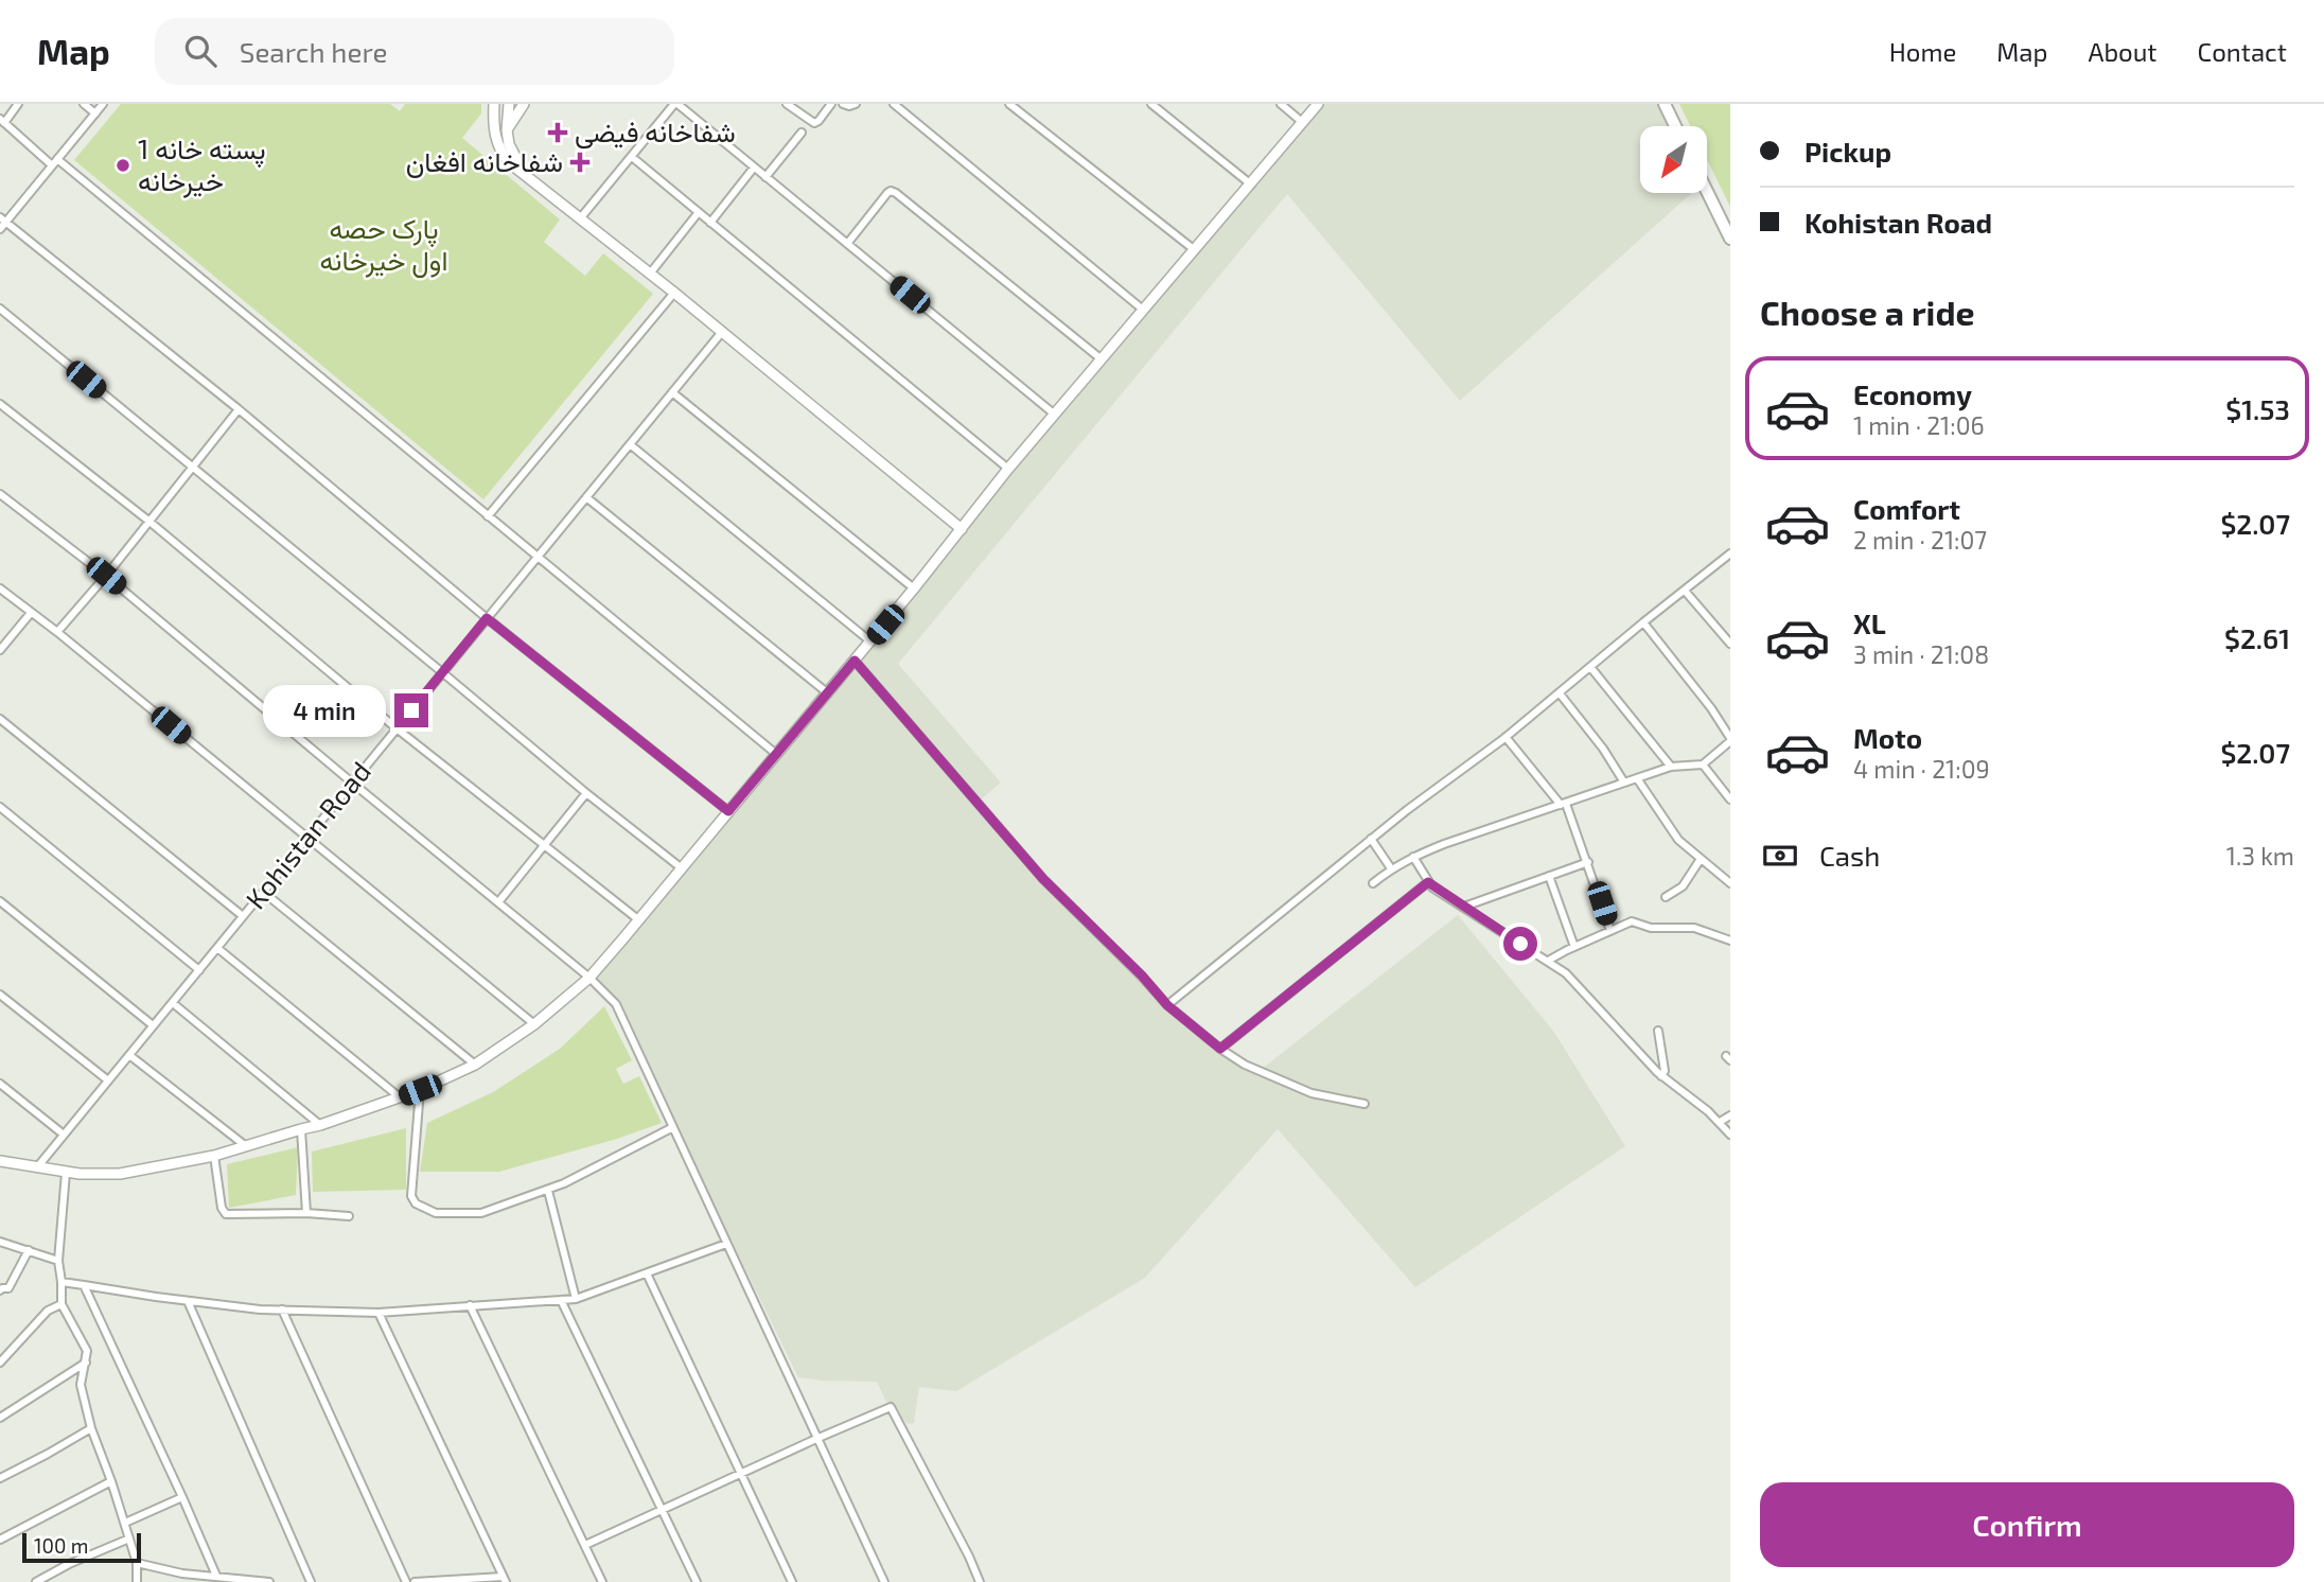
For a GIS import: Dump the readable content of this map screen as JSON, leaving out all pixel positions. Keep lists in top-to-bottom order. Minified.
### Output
{"streets":{"street":["Kohistan Road"]},"parks":["پارک حصه اول خیرخانه"],"places":{"health":["شفاخانه فیضی","شفاخانه افغان"],"other":["1 پسته خانه خیرخانه"]},"scale_bar":"100 m","north":"bottom left","page":{"header":"Map","search":"Search here","nav":["Home","Map","About","Contact"],"banner":["Pickup","Kohistan Road"],"heading":"Choose a ride","list":[{"name":"Economy","note":"1 min · 21:06","value":"$1.53"},{"name":"Comfort","note":"2 min · 21:07","value":"$2.07"},{"name":"XL","note":"3 min · 21:08","value":"$2.61"},{"name":"Moto","note":"4 min · 21:09","value":"$2.07"}],"bubble":"4 min","pay":["Cash","1.3 km"],"buttons":"Confirm","scale":"100 m"}}
